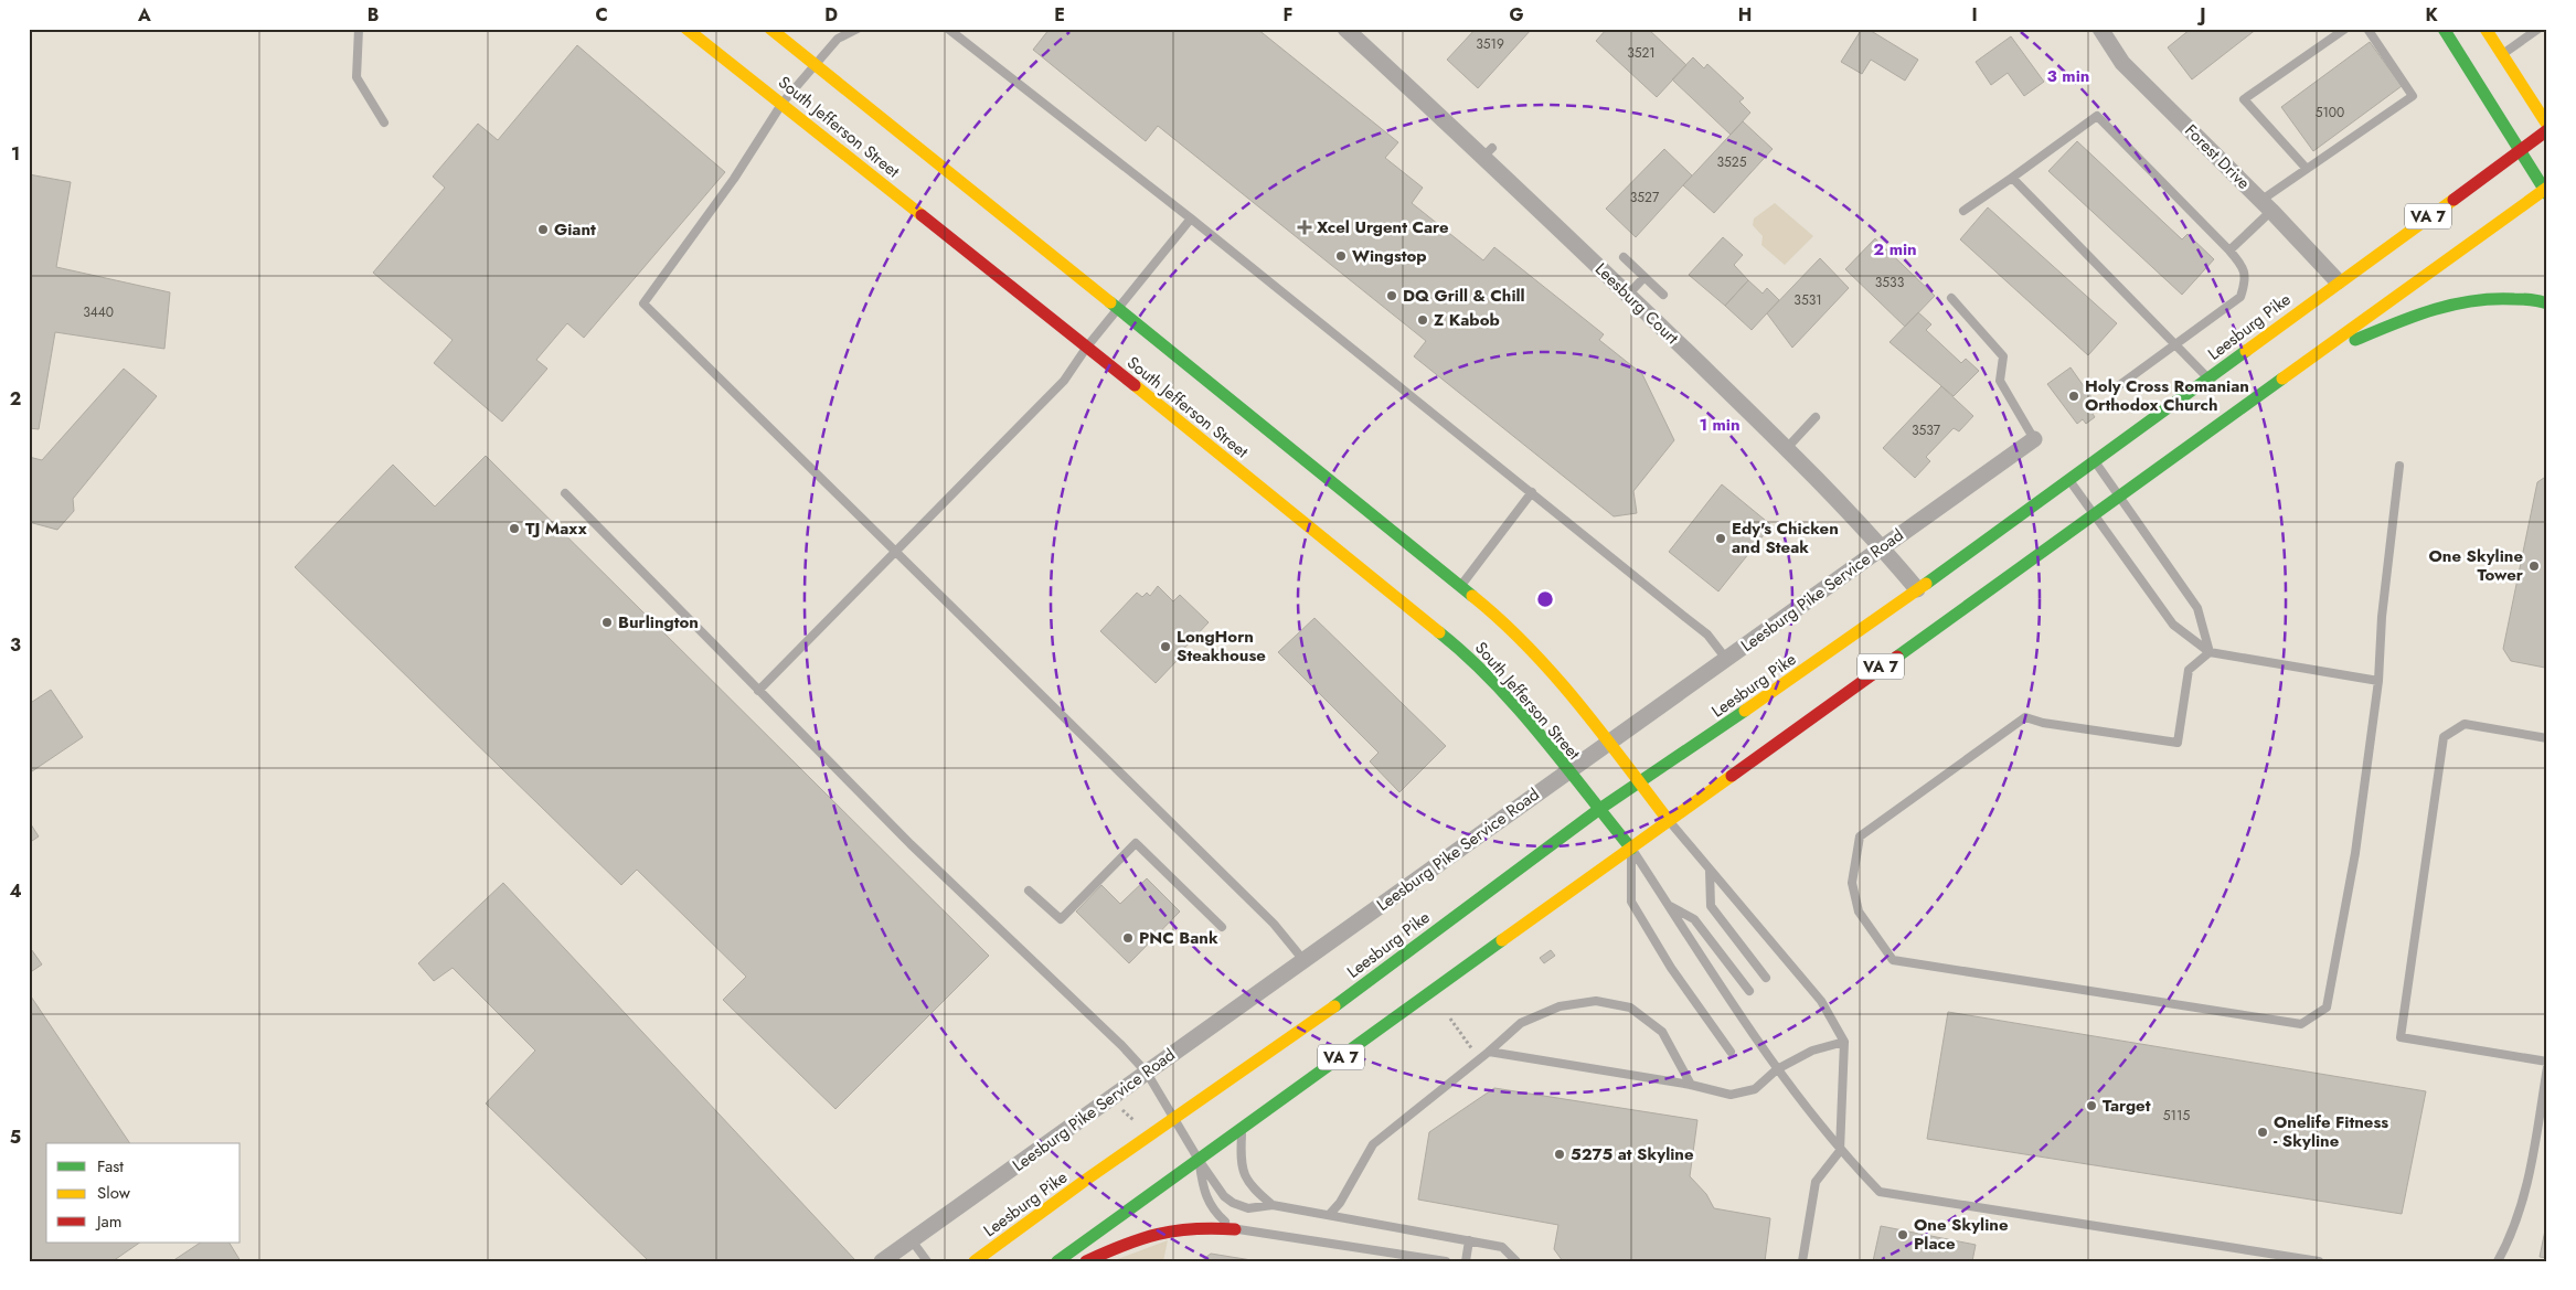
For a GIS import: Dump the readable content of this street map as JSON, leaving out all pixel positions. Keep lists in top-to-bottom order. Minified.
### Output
{"streets":{"main road":["South Jefferson Street","VA 7","Leesburg Pike"],"street":["Forest Drive","Leesburg Court","Leesburg Pike Service Road"]},"crossings":[["South Jefferson Street","VA 7"],["South Jefferson Street","Leesburg Pike"],["South Jefferson Street","Leesburg Pike Service Road"],["Forest Drive","Leesburg Pike"],["Leesburg Court","Leesburg Pike"],["Leesburg Court","Leesburg Pike Service Road"]],"places":{"health":["Xcel Urgent Care"],"other":["Giant","Wingstop","DQ Grill & Chill","Z Kabob","Holy Cross Romanian Orthodox Church","TJ Maxx","Edy's Chicken and Steak","One Skyline Tower","Burlington","LongHorn Steakhouse","PNC Bank","Target","Onelife Fitness - Skyline","5275 at Skyline","One Skyline Place"]},"house_numbers":["3519","3521","5100","3525","3527","3533","3531","3440","3537","5115"],"legend":["Fast","Slow","Jam"],"grid":{"columns":["A","B","C","D","E","F","G","H","I","J","K"],"rows":["1","2","3","4","5"]},"rings":["3 min","2 min","1 min"]}
